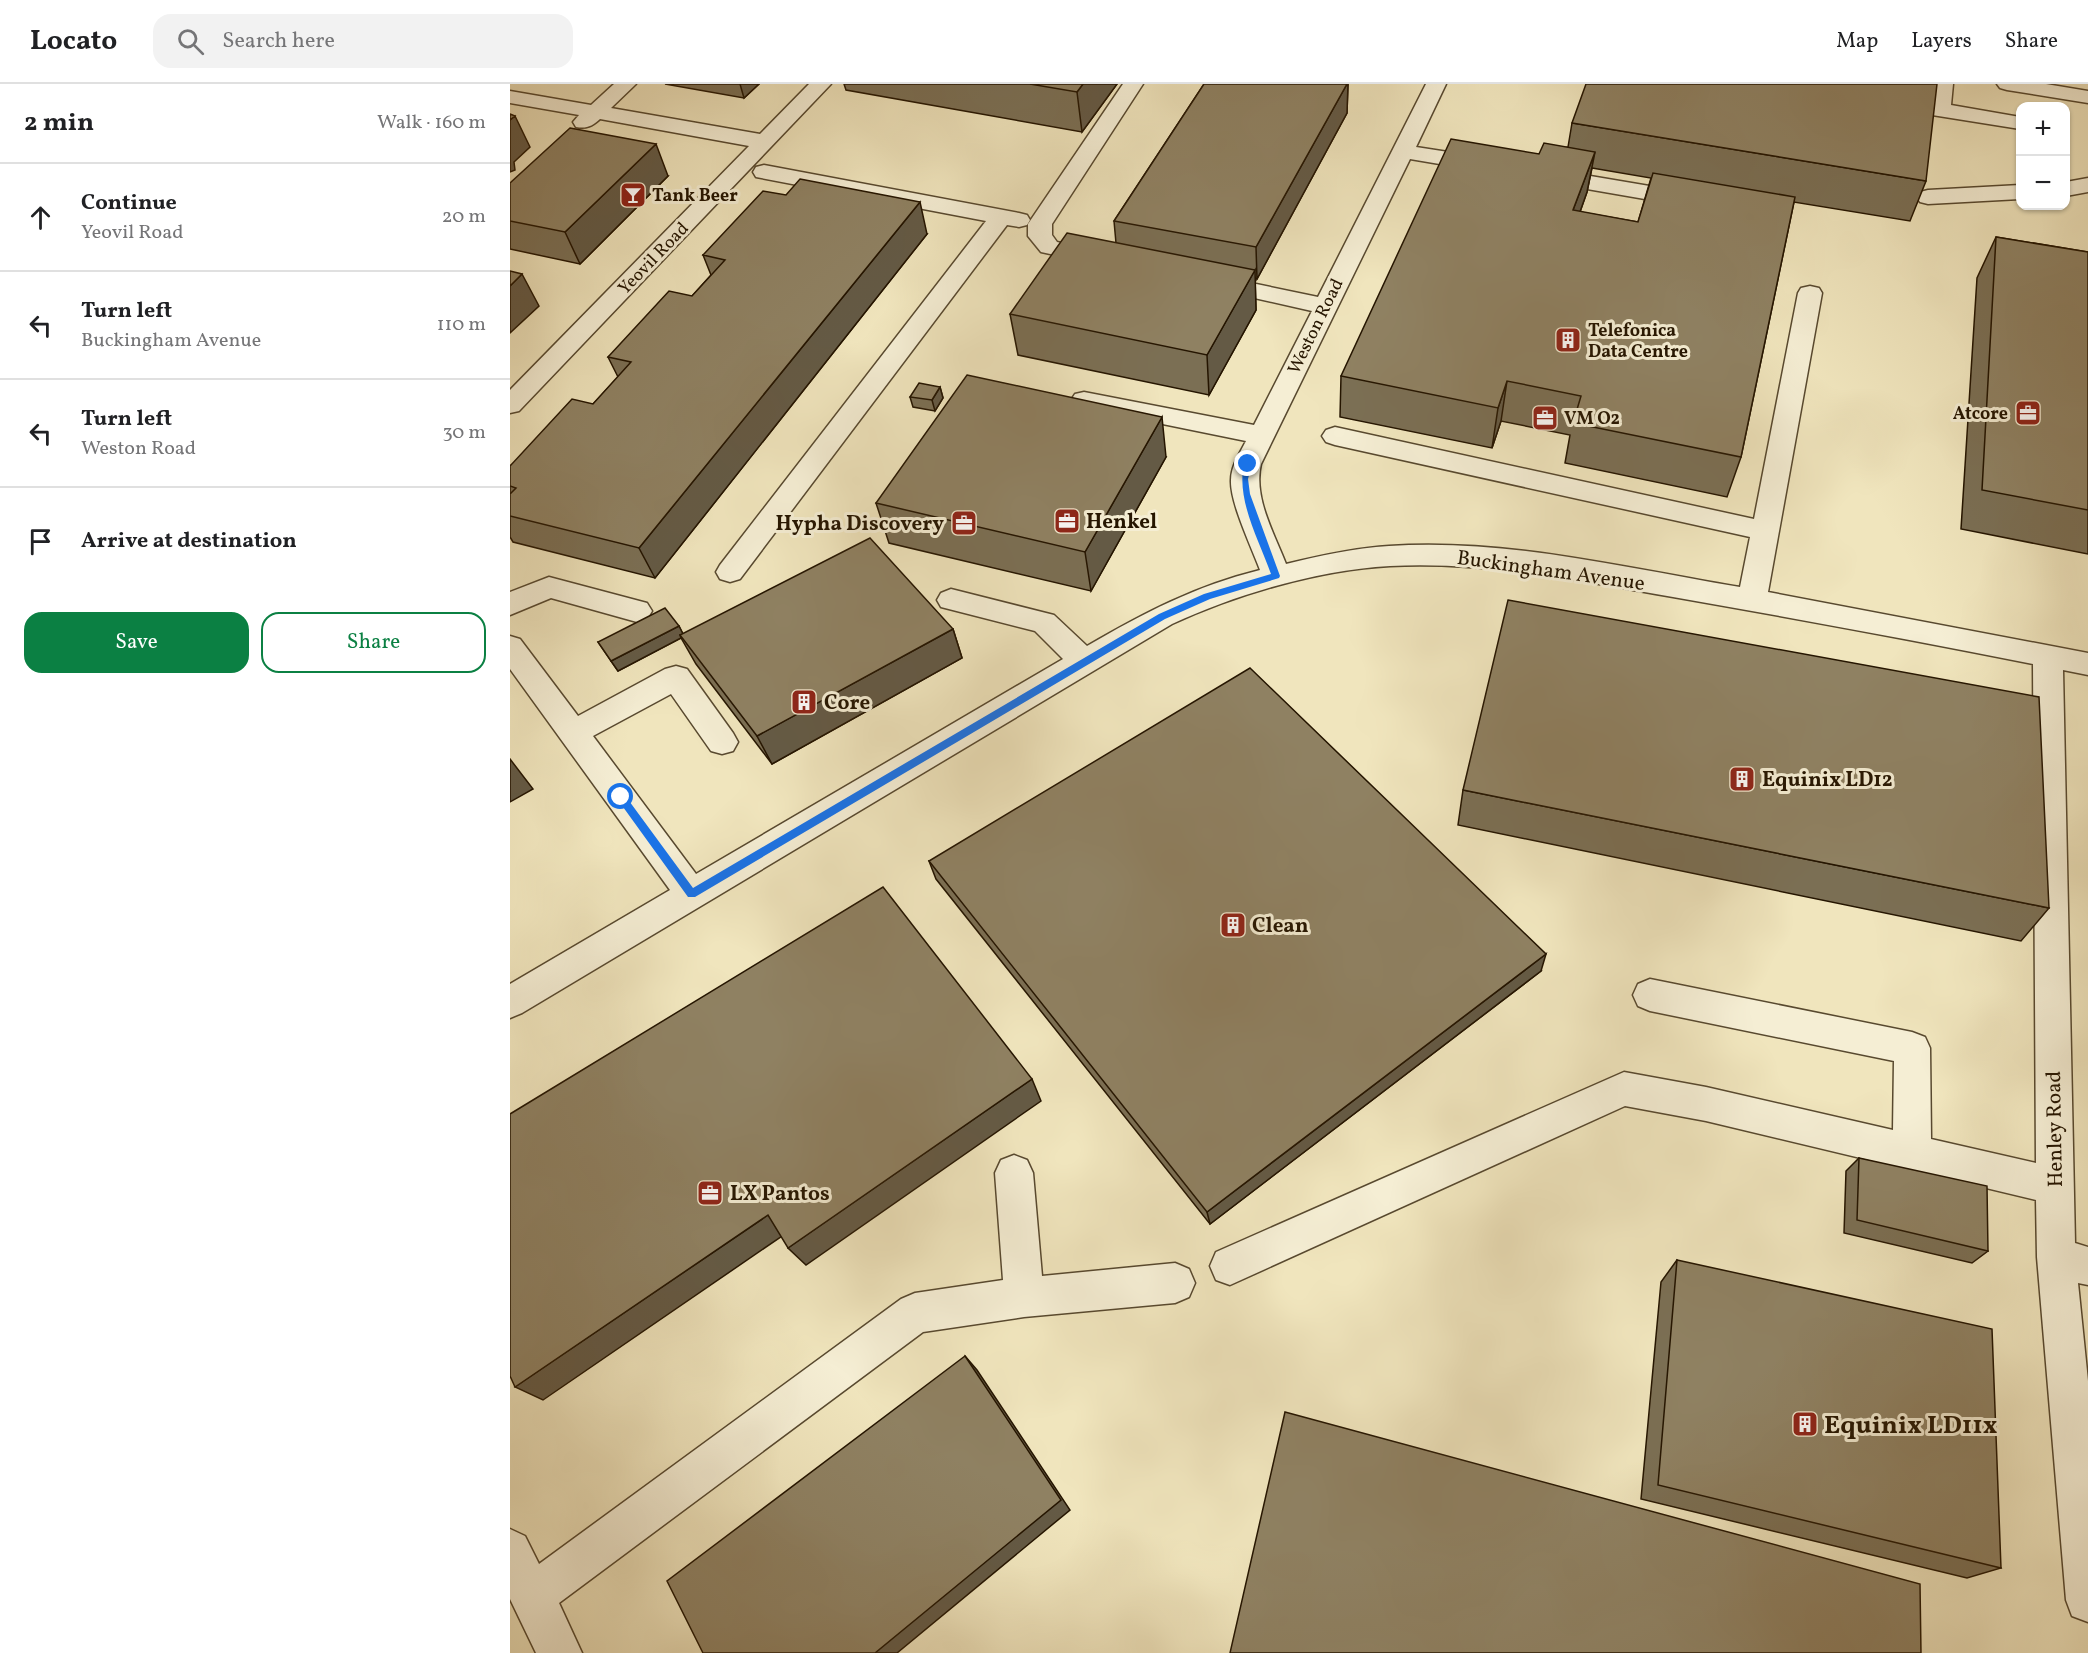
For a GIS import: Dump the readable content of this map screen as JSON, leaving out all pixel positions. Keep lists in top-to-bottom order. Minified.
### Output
{"streets":{"street":["Yeovil Road","Weston Road","Buckingham Avenue","Henley Road"]},"crossings":[["Weston Road","Buckingham Avenue"],["Buckingham Avenue","Henley Road"]],"places":{"bar":["Tank Beer"],"building":["Telefonica Data Centre","Core","Equinix LD12","Clean","Equinix LD11x"],"office":["Atcore","VM O2","Henkel","Hypha Discovery","LX Pantos"]},"page":{"header":"Locato","search":"Search here","nav":["Map","Layers","Share"],"heading":["2 min","Walk · 160 m"],"map_buttons":["+","−"],"list":[["Continue","Yeovil Road","20 m"],["Turn left","Buckingham Avenue","110 m"],["Turn left","Weston Road","30 m"],"Arrive at destination"],"buttons":["Save","Share"]}}
